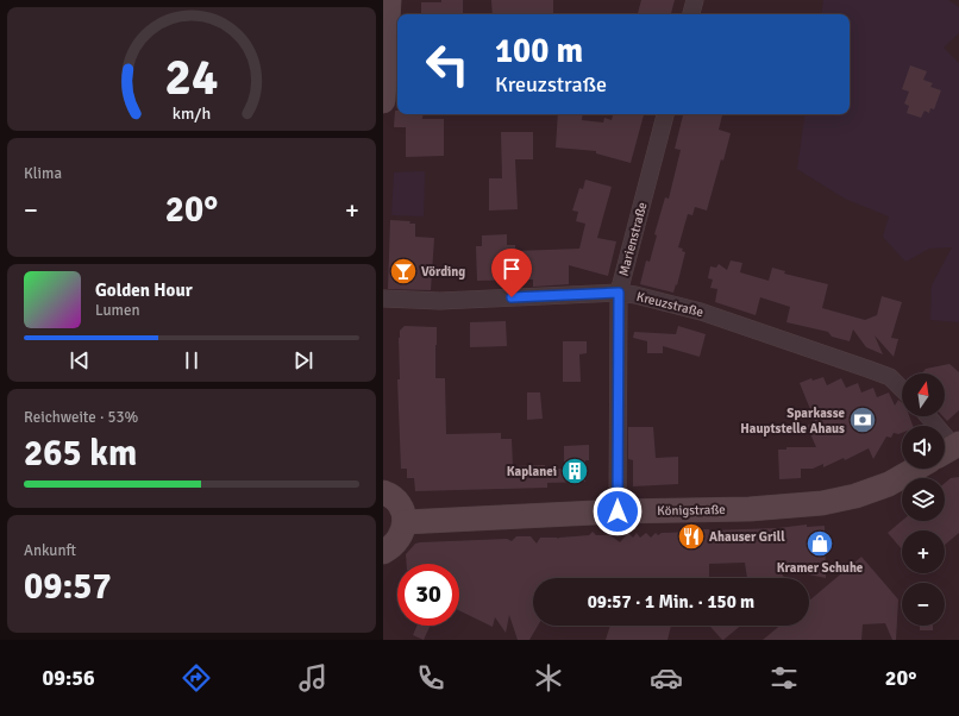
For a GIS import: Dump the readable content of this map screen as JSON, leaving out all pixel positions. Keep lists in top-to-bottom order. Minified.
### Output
{"streets":{"street":["Marienstraße","Kreuzstraße","Königstraße"]},"crossings":[["Marienstraße","Kreuzstraße"],["Marienstraße","Königstraße"]],"places":{"bar":["Vörding"],"bank":["Sparkasse Hauptstelle Ahaus"],"building":["Kaplanei"],"restaurant":["Ahauser Grill"],"shop":["Kramer Schuhe"]},"north":"top","page":{"turn":["100 m","Kreuzstraße"],"tile":["Klima",["Reichweite · 53%","265 km"],["Ankunft","09:57"]],"heat":["−","20°","+"],"song":["Golden Hour","Lumen"],"map_buttons":["+","−"],"limit":"30","trip":"09:57 · 1 Min. · 150 m","tabs":["09:56","20°"],"gauge":["24","km/h"]}}
